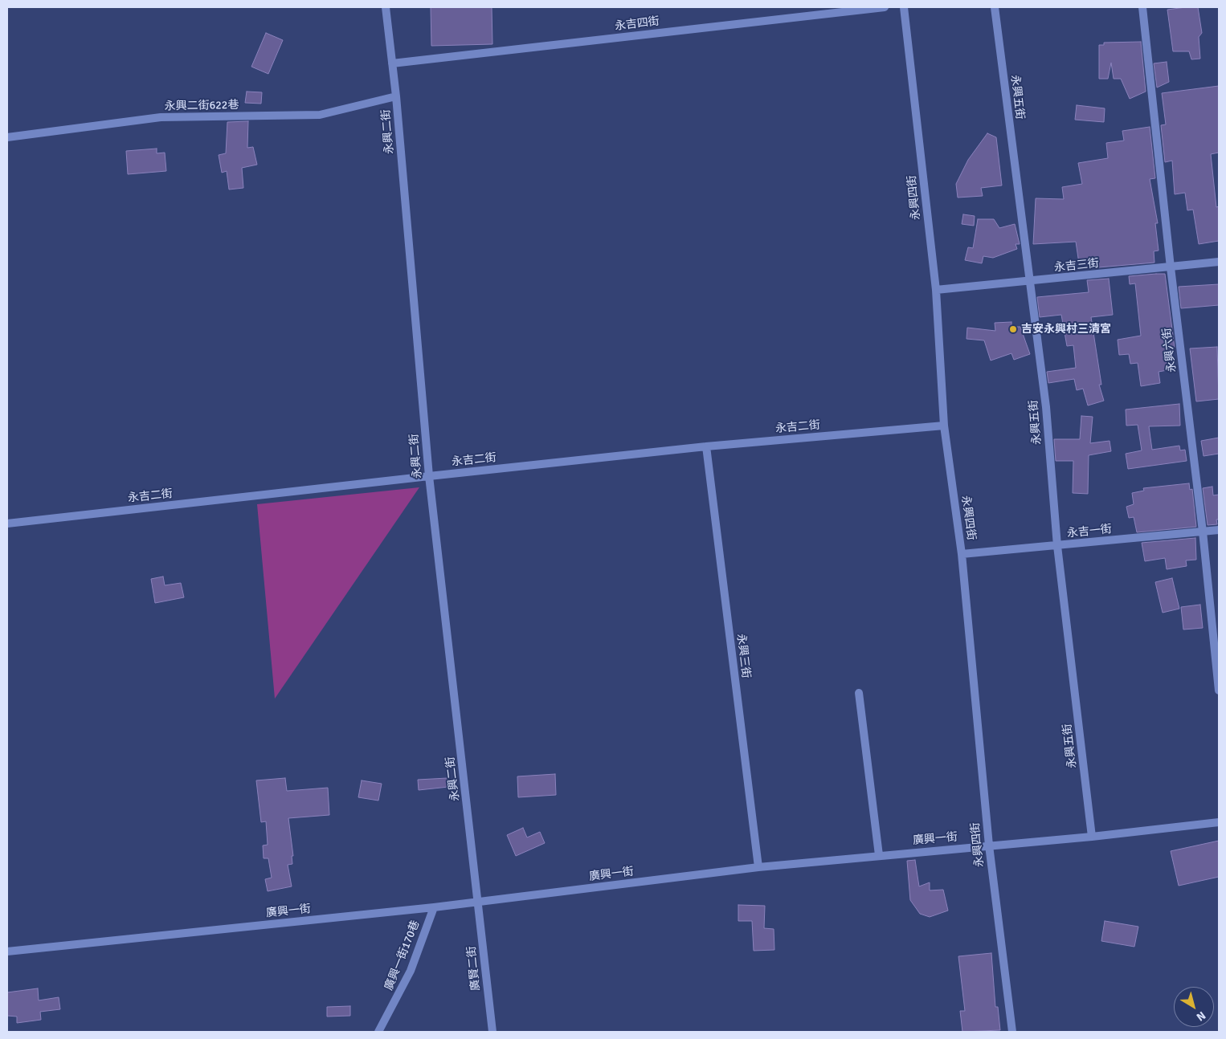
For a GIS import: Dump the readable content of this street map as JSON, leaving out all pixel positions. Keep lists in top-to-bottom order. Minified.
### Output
{"streets":{"street":["永吉四街","永興五街","永興二街622巷","永興二街","永興四街","永吉三街","永興六街","永吉二街","永吉一街","永興三街","廣興一街","廣興一街170巷","廣賢二街"]},"crossings":[["永吉四街","永興二街"],["永興五街","永吉三街"],["永興五街","永吉一街"],["永興五街","廣興一街"],["永興二街622巷","永興二街"],["永興二街","永吉二街"],["永興二街","廣興一街"],["永興二街","廣賢二街"],["永興四街","永吉三街"],["永興四街","永吉二街"],["永興四街","永吉一街"],["永興四街","廣興一街"],["永吉三街","永興六街"],["永興六街","永吉一街"],["永吉二街","永興三街"],["永興三街","廣興一街"],["廣興一街","廣興一街170巷"],["廣興一街","廣賢二街"]],"places":["吉安永興村三清宮"],"north":"bottom right"}
